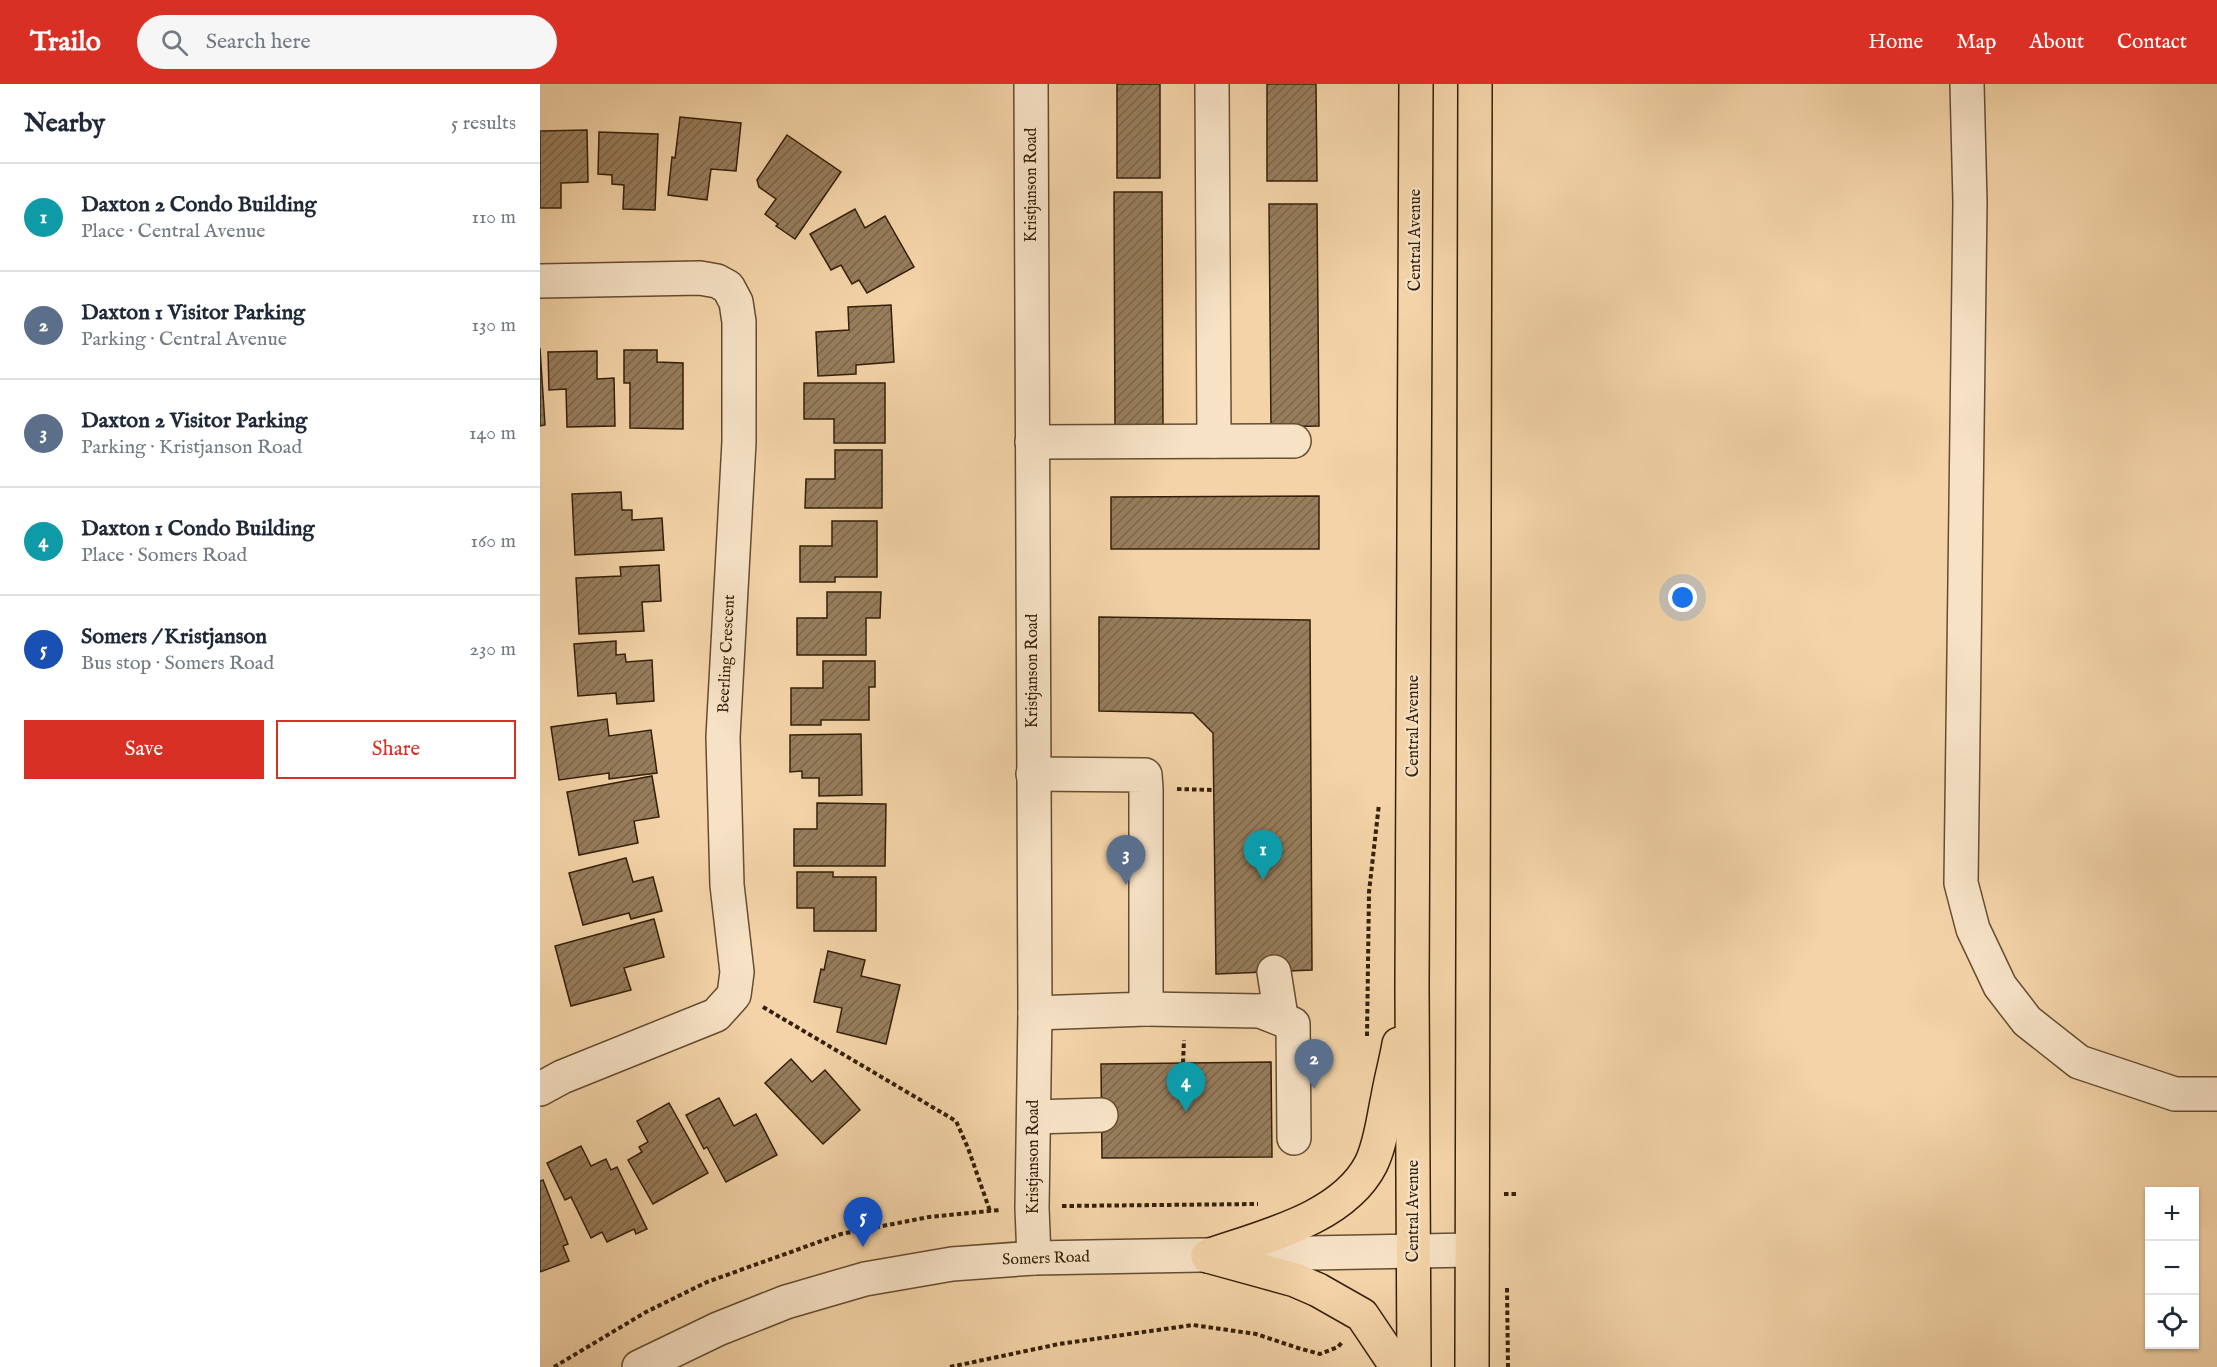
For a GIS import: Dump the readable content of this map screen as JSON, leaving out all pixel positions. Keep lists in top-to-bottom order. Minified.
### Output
{"streets":{"main road":["Central Avenue"],"street":["Kristjanson Road","Beerling Crescent","Somers Road"]},"crossings":[["Kristjanson Road","Somers Road"],["Central Avenue","Somers Road"]],"page":{"header":"Trailo","search":"Search here","nav":["Home","Map","About","Contact"],"heading":["Nearby","5 results"],"list":[{"mark":"1","name":"Daxton 2 Condo Building","note":"Place · Central Avenue","value":"110 m"},{"mark":"2","name":"Daxton 1 Visitor Parking","note":"Parking · Central Avenue","value":"130 m"},{"mark":"3","name":"Daxton 2 Visitor Parking","note":"Parking · Kristjanson Road","value":"140 m"},{"mark":"4","name":"Daxton 1 Condo Building","note":"Place · Somers Road","value":"160 m"},{"mark":"5","name":"Somers / Kristjanson","note":"Bus stop · Somers Road","value":"230 m"}],"buttons":["Save","Share"],"pins":["1","3","2","4","5"],"map_buttons":["+","−"]}}
